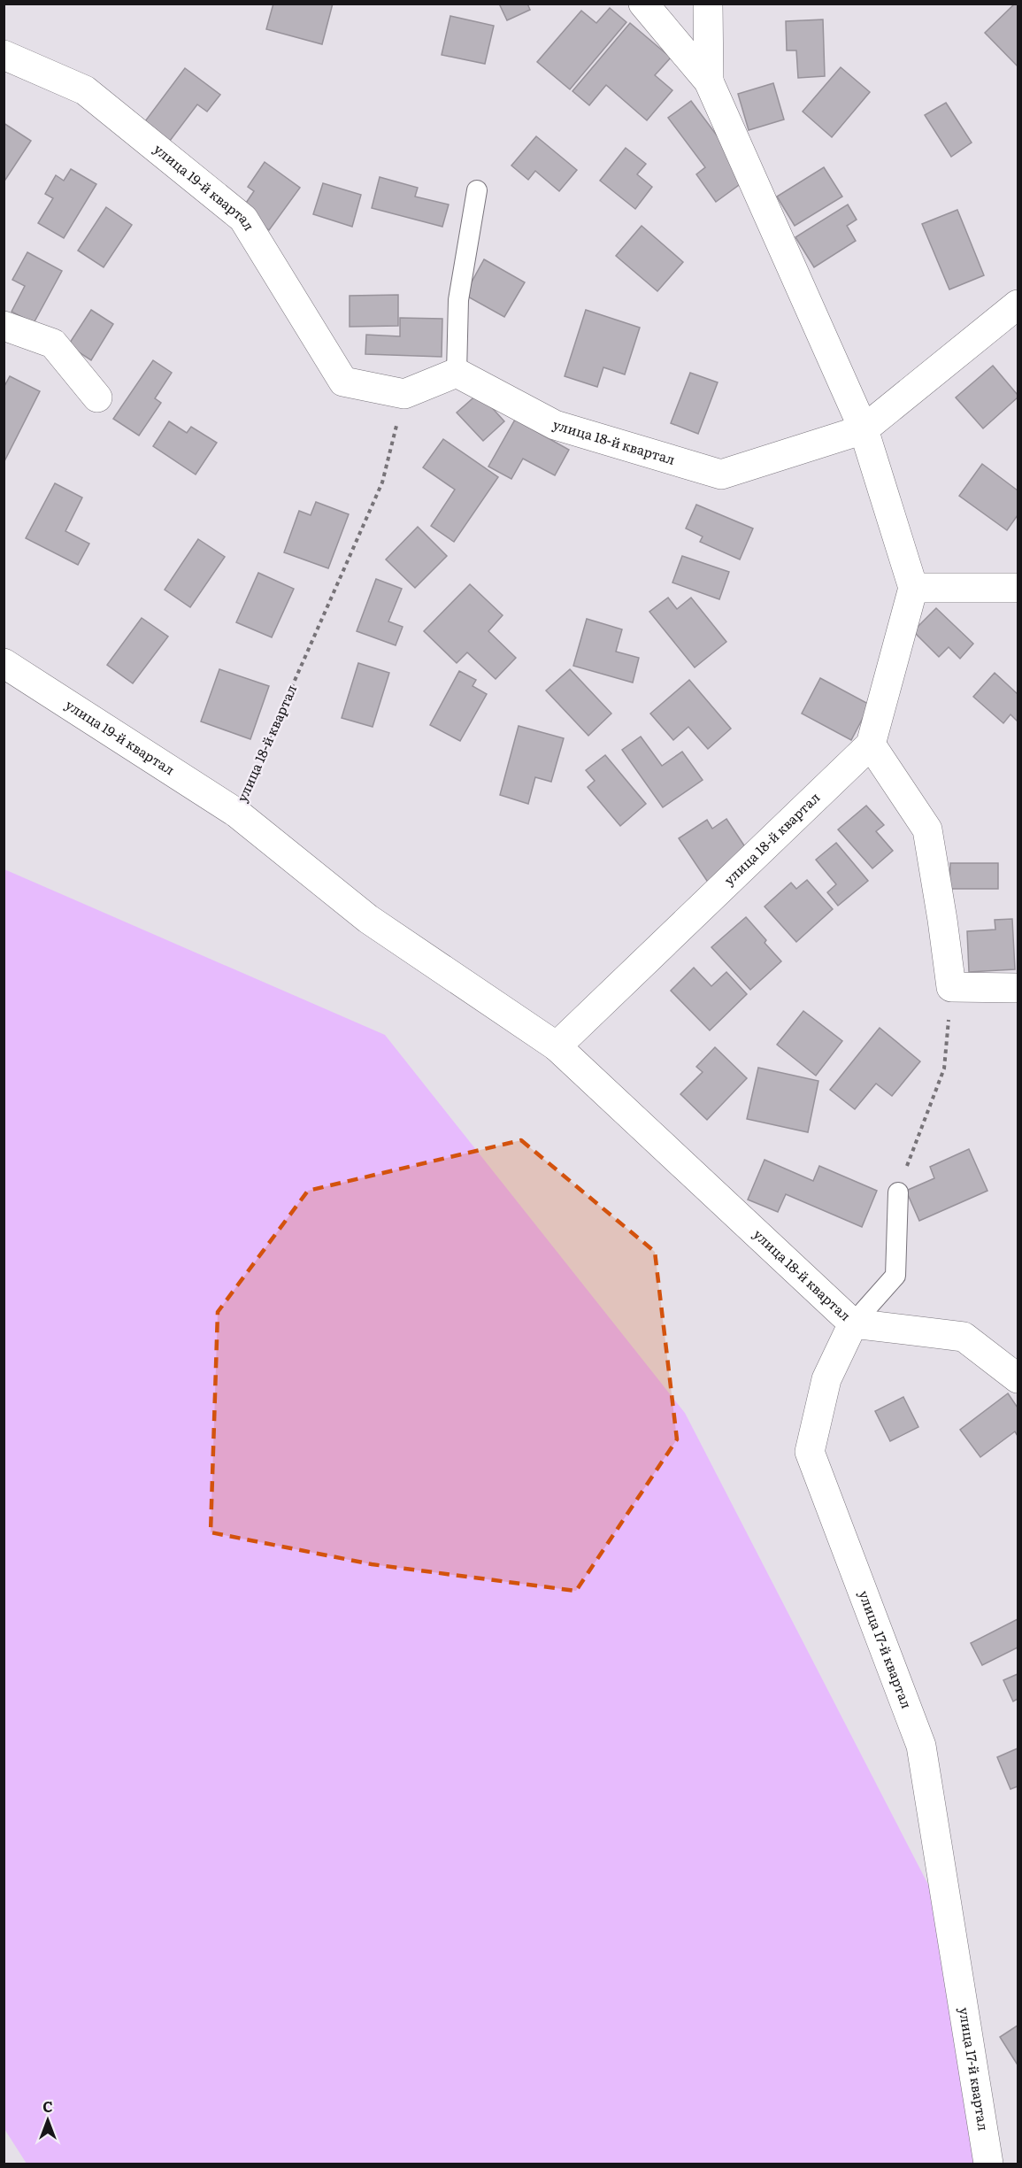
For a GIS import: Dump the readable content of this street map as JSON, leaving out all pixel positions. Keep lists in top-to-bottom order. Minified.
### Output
{"streets":{"street":["улица 19-й квартал","улица 18-й квартал","улица 17-й квартал"]},"crossings":[["улица 19-й квартал","улица 18-й квартал"],["улица 18-й квартал","улица 17-й квартал"]],"north":"top"}
